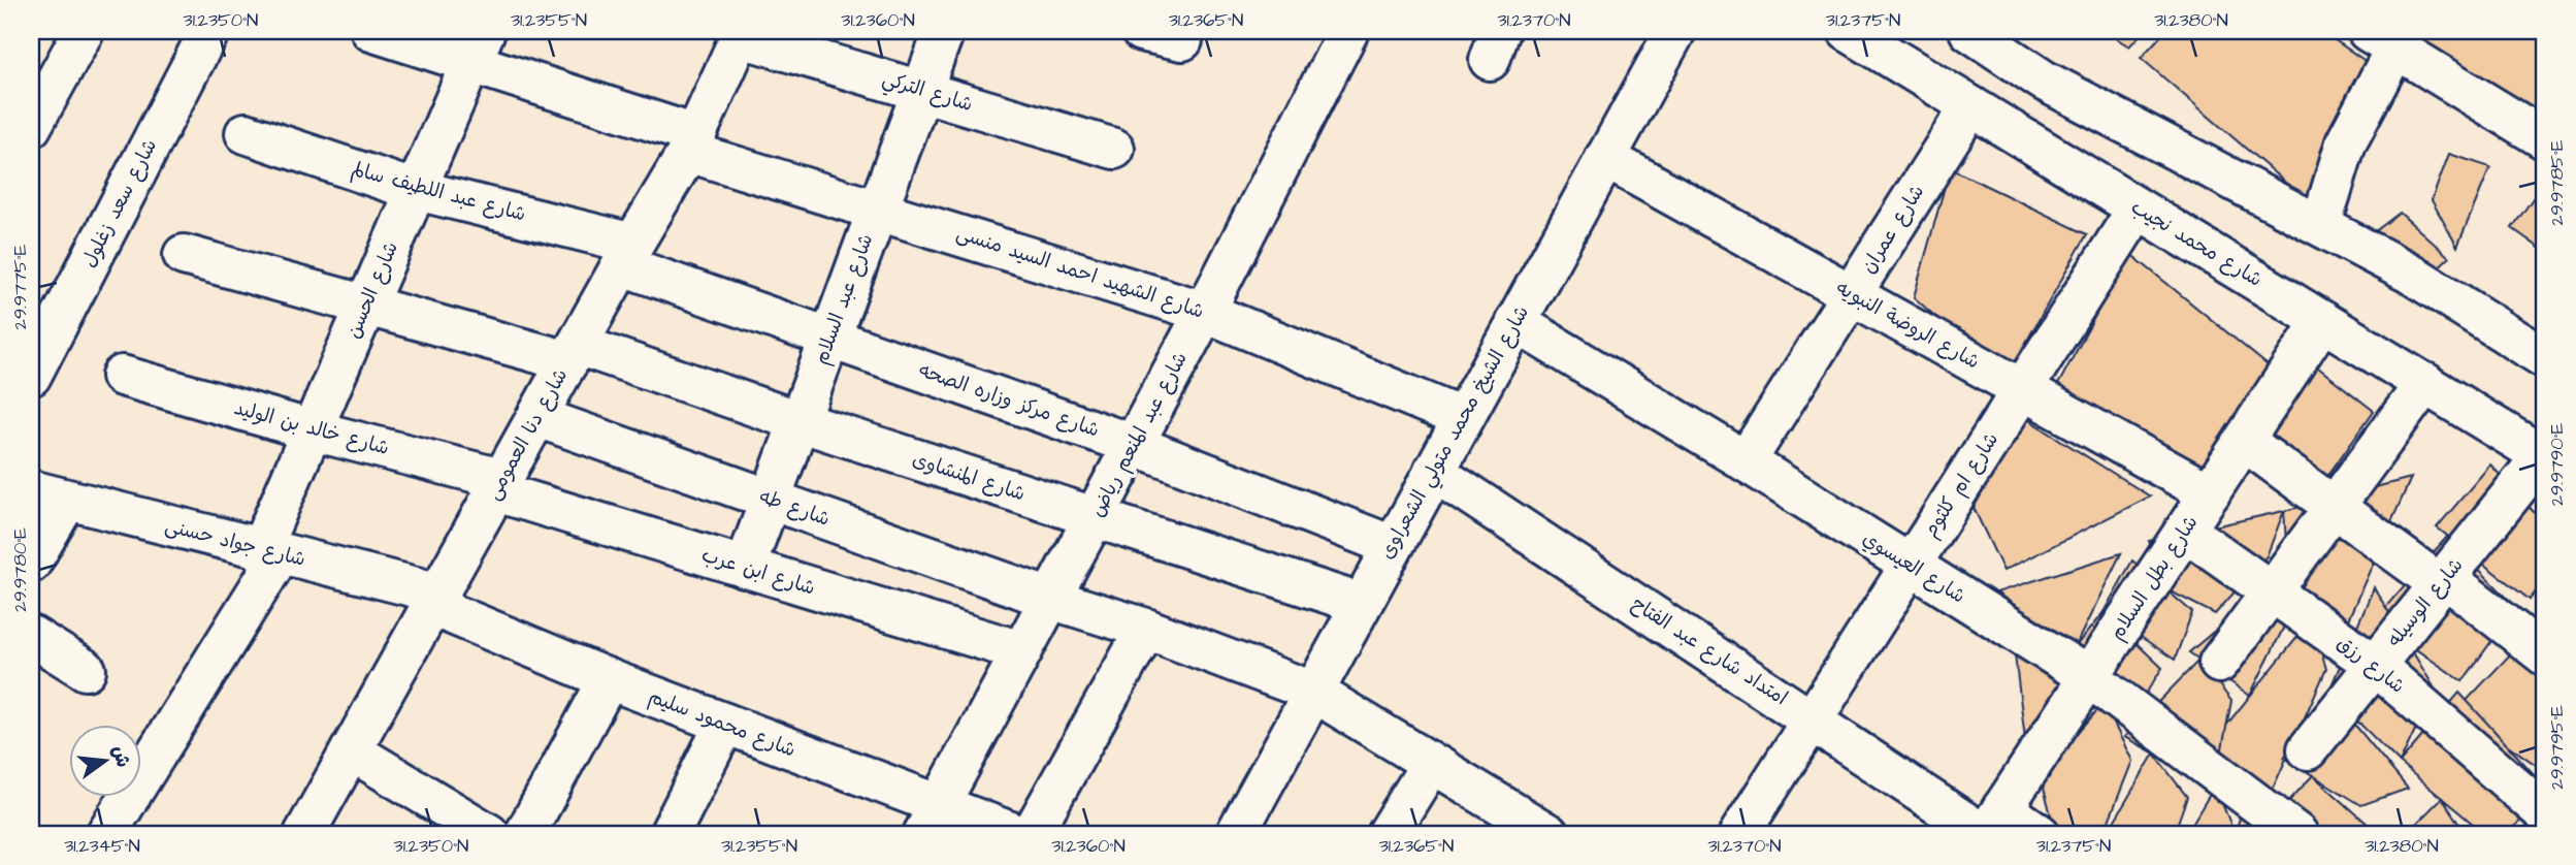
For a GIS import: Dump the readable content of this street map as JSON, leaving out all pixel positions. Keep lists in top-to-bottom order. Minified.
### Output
{"streets":{"street":["شارع التركي","شارع عبد اللطيف سالم","شارع سعد زغلول","شارع عمران","شارع محمد نجيب","شارع الشهيد احمد السيد منسى","شارع الحسن","شارع عبد السلام","شارع الروضة النبويه","شارع مركز وزاره الصحه","شارع خالد بن الوليد","شارع الشيخ محمد متولي الشعراوى","شارع دنا العمومى","شارع عبد المنعم رياض","شارع المنشاوى","شارع ام كلثوم","شارع طه","شارع جواد حسنى","شارع العيسوي","شارع ابن عرب","شارع بطل السلام","شارع الوسيله","امتداد شارع عبد الفتاح","شارع رزق","شارع محمود سليم"]},"crossings":[["شارع التركي","شارع عبد السلام"],["شارع التركي","شارع دنا العمومى"],["شارع عبد اللطيف سالم","شارع الحسن"],["شارع عبد اللطيف سالم","شارع مركز وزاره الصحه"],["شارع عبد اللطيف سالم","شارع دنا العمومى"],["شارع عمران","شارع محمد نجيب"],["شارع عمران","شارع الروضة النبويه"],["شارع عمران","شارع العيسوي"],["شارع محمد نجيب","شارع ام كلثوم"],["شارع محمد نجيب","شارع بطل السلام"],["شارع محمد نجيب","شارع الوسيله"],["شارع الشهيد احمد السيد منسى","شارع الحسن"],["شارع الشهيد احمد السيد منسى","شارع عبد السلام"],["شارع الشهيد احمد السيد منسى","شارع الشيخ محمد متولي الشعراوى"],["شارع الشهيد احمد السيد منسى","شارع دنا العمومى"],["شارع الشهيد احمد السيد منسى","شارع عبد المنعم رياض"],["شارع الحسن","شارع خالد بن الوليد"],["شارع الحسن","شارع المنشاوى"],["شارع الحسن","شارع جواد حسنى"],["شارع عبد السلام","شارع مركز وزاره الصحه"],["شارع عبد السلام","شارع المنشاوى"],["شارع عبد السلام","شارع طه"],["شارع عبد السلام","شارع ابن عرب"],["شارع الروضة النبويه","شارع الشيخ محمد متولي الشعراوى"],["شارع الروضة النبويه","شارع ام كلثوم"],["شارع الروضة النبويه","شارع بطل السلام"],["شارع مركز وزاره الصحه","شارع الشيخ محمد متولي الشعراوى"],["شارع مركز وزاره الصحه","شارع دنا العمومى"],["شارع مركز وزاره الصحه","شارع عبد المنعم رياض"],["شارع خالد بن الوليد","شارع دنا العمومى"],["شارع خالد بن الوليد","شارع ابن عرب"],["شارع الشيخ محمد متولي الشعراوى","شارع المنشاوى"],["شارع الشيخ محمد متولي الشعراوى","شارع طه"],["شارع الشيخ محمد متولي الشعراوى","شارع العيسوي"],["شارع الشيخ محمد متولي الشعراوى","امتداد شارع عبد الفتاح"],["شارع دنا العمومى","شارع المنشاوى"],["شارع دنا العمومى","شارع طه"],["شارع دنا العمومى","شارع جواد حسنى"],["شارع دنا العمومى","شارع ابن عرب"],["شارع دنا العمومى","شارع محمود سليم"],["شارع عبد المنعم رياض","شارع المنشاوى"],["شارع عبد المنعم رياض","شارع طه"],["شارع عبد المنعم رياض","شارع ابن عرب"],["شارع عبد المنعم رياض","شارع محمود سليم"],["شارع ام كلثوم","شارع العيسوي"],["شارع ام كلثوم","امتداد شارع عبد الفتاح"],["شارع جواد حسنى","شارع محمود سليم"],["شارع العيسوي","شارع بطل السلام"],["شارع بطل السلام","امتداد شارع عبد الفتاح"],["شارع بطل السلام","شارع رزق"],["شارع الوسيله","شارع رزق"]],"north":"right","coordinates":["31.2350°N","31.2355°N","31.2360°N","31.2365°N","31.2370°N","31.2375°N","31.2380°N","29.9785°E","29.9775°E","29.9790°E","29.9780°E","29.9795°E","31.2345°N"]}
